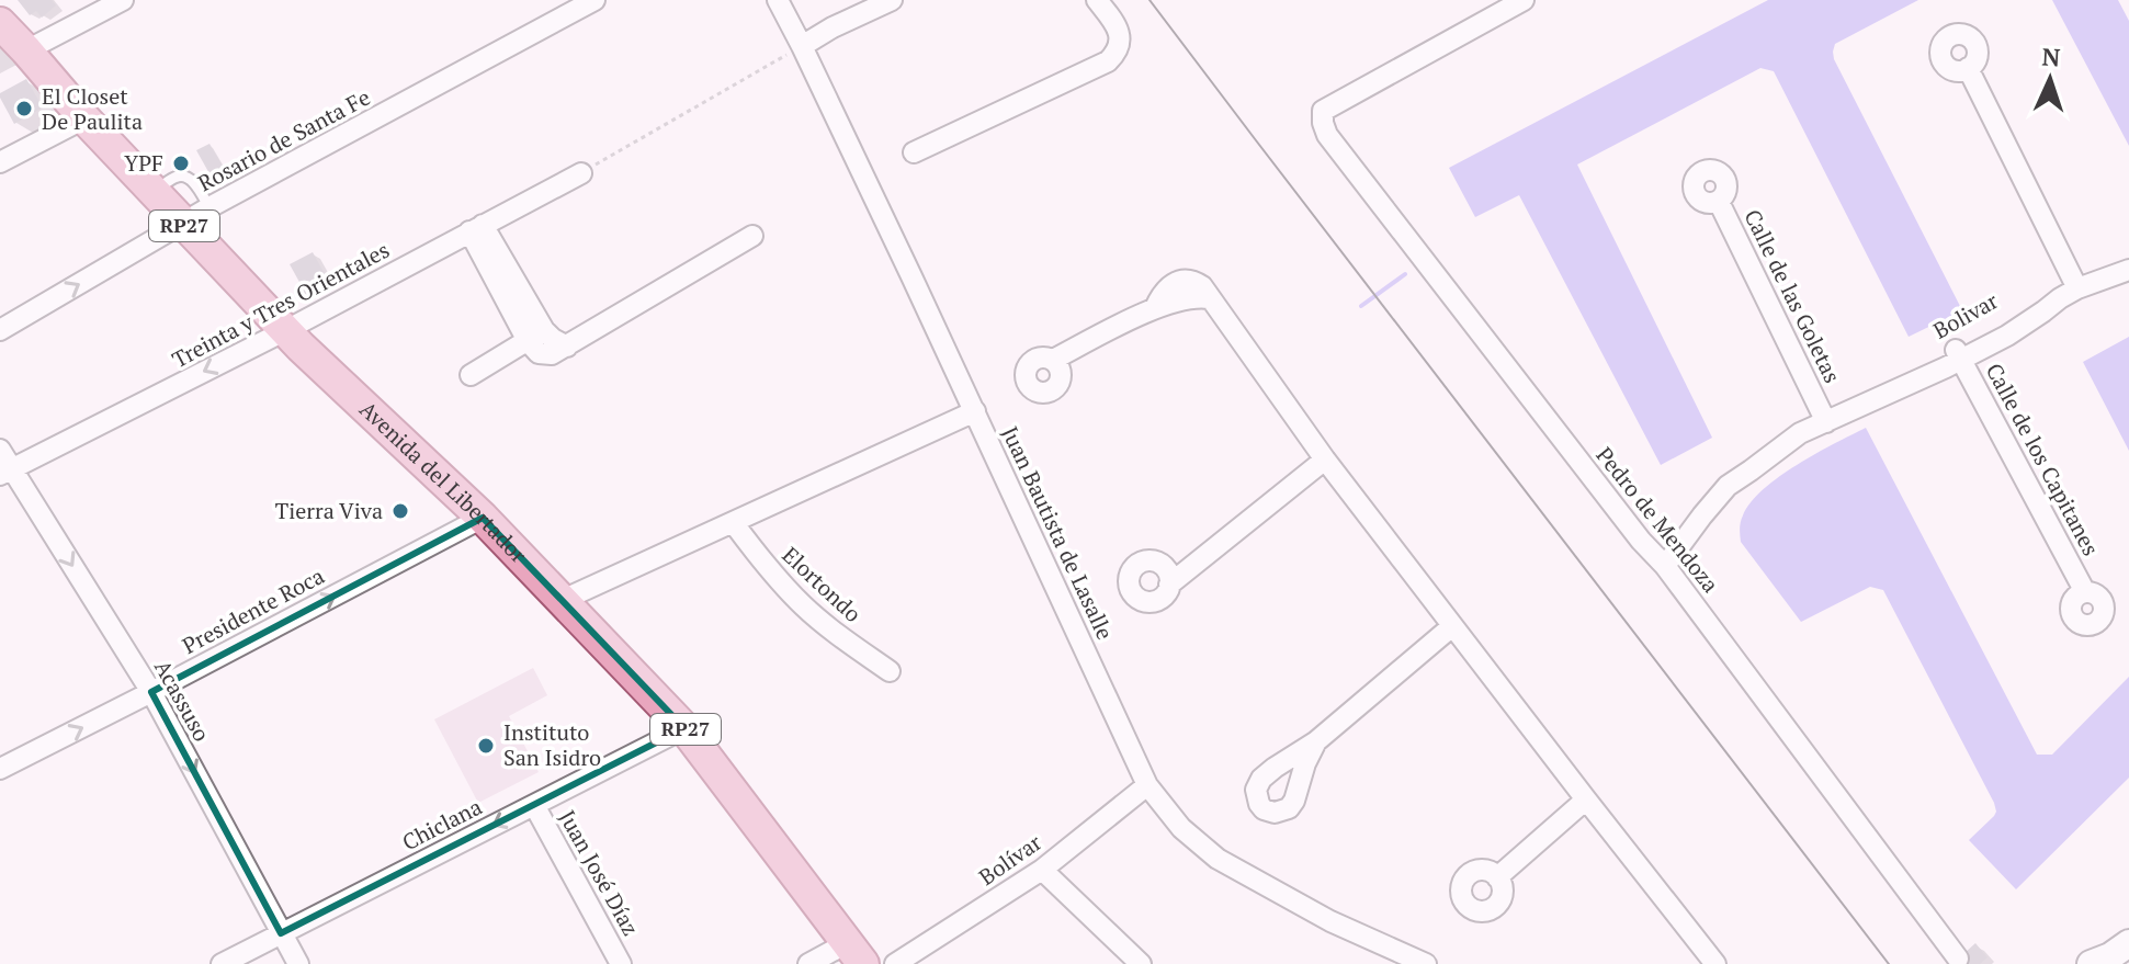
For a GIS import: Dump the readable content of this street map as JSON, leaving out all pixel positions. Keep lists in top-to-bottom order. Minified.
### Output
{"streets":{"main road":["RP27","Avenida del Libertador"],"street":["Rosario de Santa Fe","Calle de las Goletas","Treinta y Tres Orientales","Bolivar","Calle de los Capitanes","Pedro de Mendoza","Juan Bautista de Lasalle","Elortondo","Presidente Roca","Acassuso","Chiclana","Bolívar","Juan José Díaz"]},"crossings":[["Rosario de Santa Fe","Avenida del Libertador"],["Calle de las Goletas","Bolivar"],["Treinta y Tres Orientales","Avenida del Libertador"],["Treinta y Tres Orientales","Acassuso"],["Bolivar","Calle de los Capitanes"],["Bolivar","Pedro de Mendoza"],["Avenida del Libertador","Presidente Roca"],["Avenida del Libertador","Chiclana"],["Juan Bautista de Lasalle","Bolívar"],["Presidente Roca","Acassuso"],["Acassuso","Chiclana"],["Chiclana","Juan José Díaz"]],"one_way":["Treinta y Tres Orientales","Presidente Roca","Acassuso","Chiclana"],"places":["El Closet De Paulita","YPF","Tierra Viva","Instituto San Isidro"],"north":"top"}
